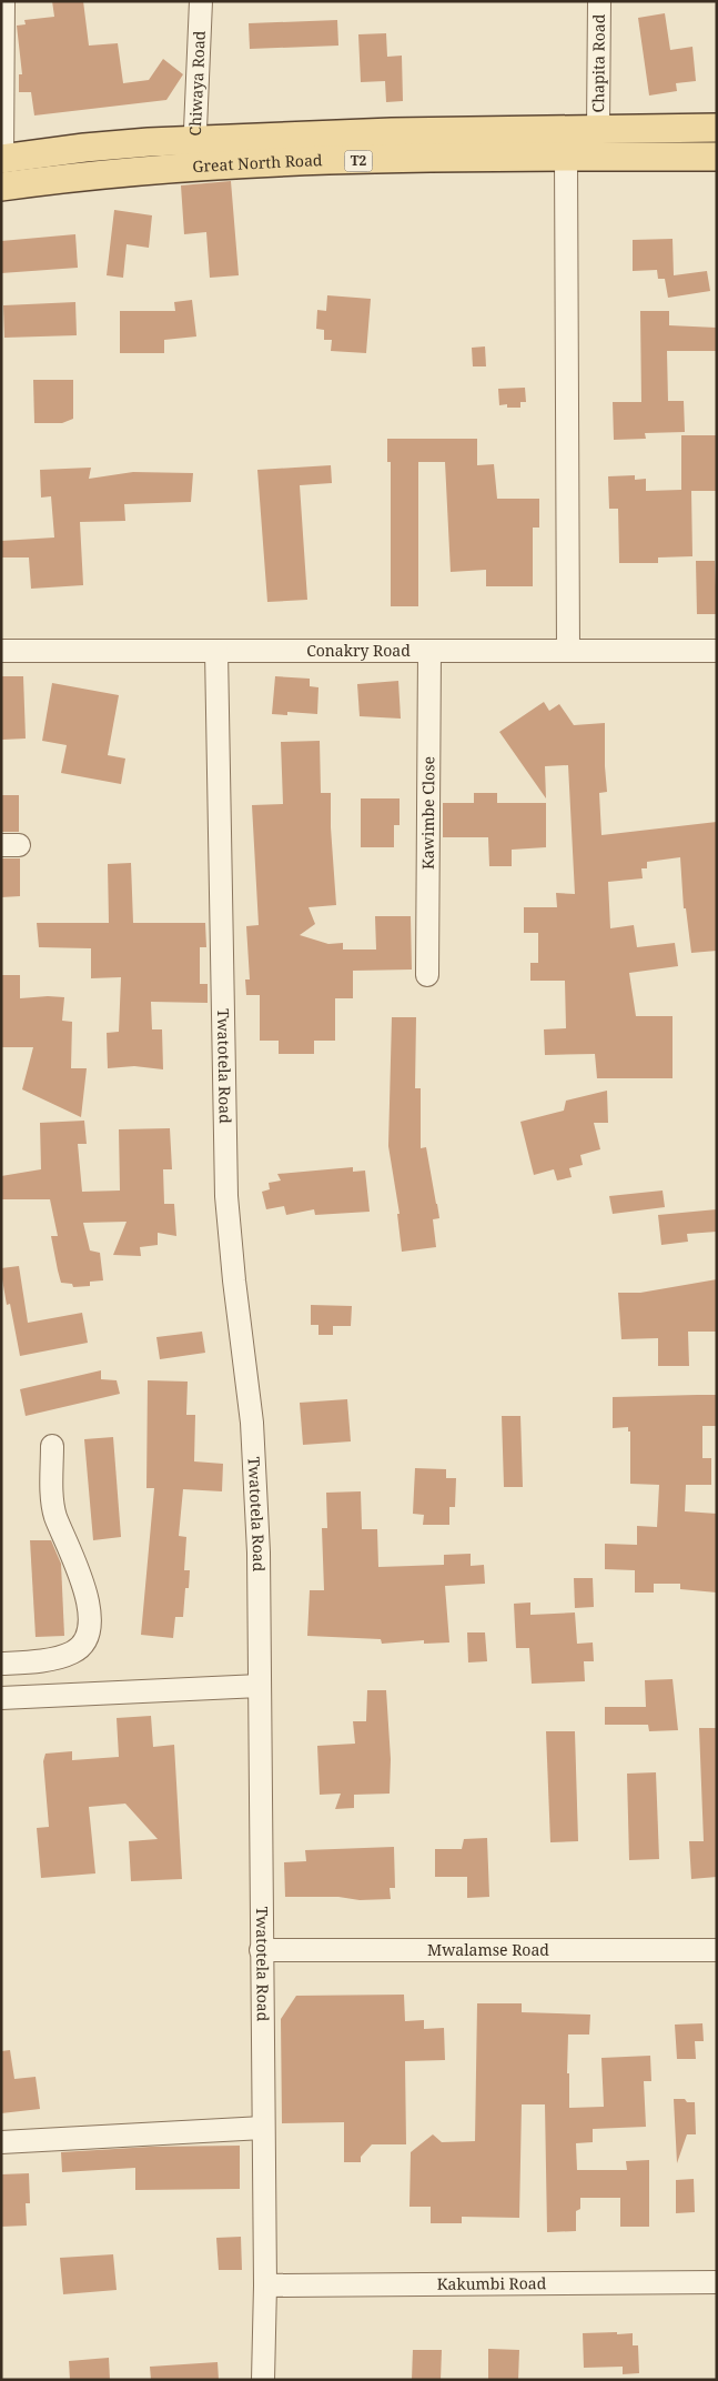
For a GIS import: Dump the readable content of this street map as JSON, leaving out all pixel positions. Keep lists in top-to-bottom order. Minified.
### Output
{"streets":{"main road":["T2","Great North Road"],"street":["Chapita Road","Chiwaya Road","Conakry Road","Kawimbe Close","Twatotela Road","Mwalamse Road","Kakumbi Road"]},"crossings":[["Chapita Road","Great North Road"],["Chiwaya Road","Great North Road"],["Conakry Road","Kawimbe Close"],["Conakry Road","Twatotela Road"],["Twatotela Road","Mwalamse Road"],["Twatotela Road","Kakumbi Road"]]}
